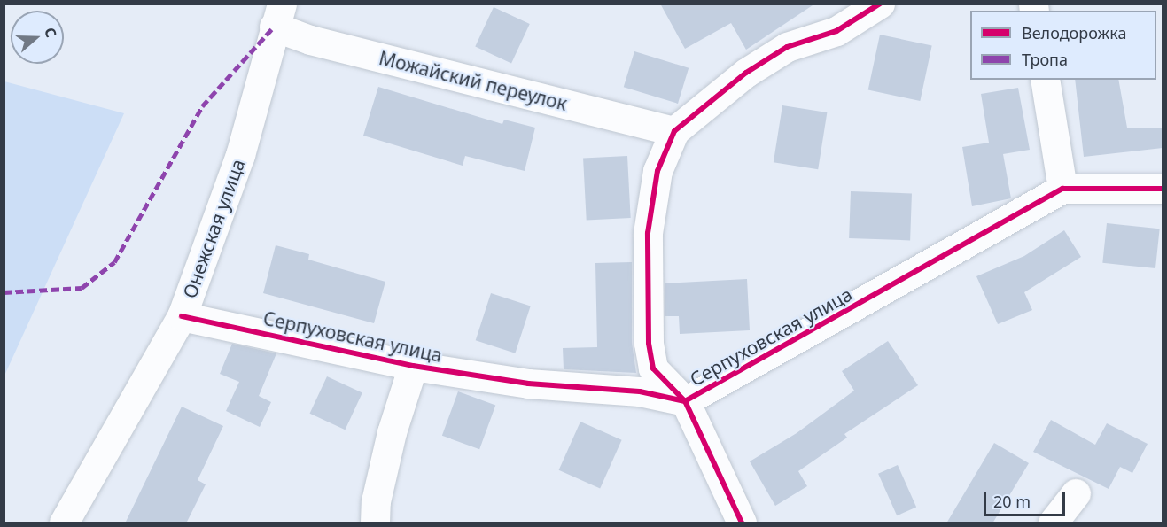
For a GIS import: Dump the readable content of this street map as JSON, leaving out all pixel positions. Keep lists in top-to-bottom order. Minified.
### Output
{"streets":{"street":["Можайский переулок","Онежская улица","Серпуховская улица"]},"crossings":[["Можайский переулок","Онежская улица"],["Онежская улица","Серпуховская улица"]],"legend":["Велодорожка","Тропа"],"scale_bar":"20 m","north":"right"}
